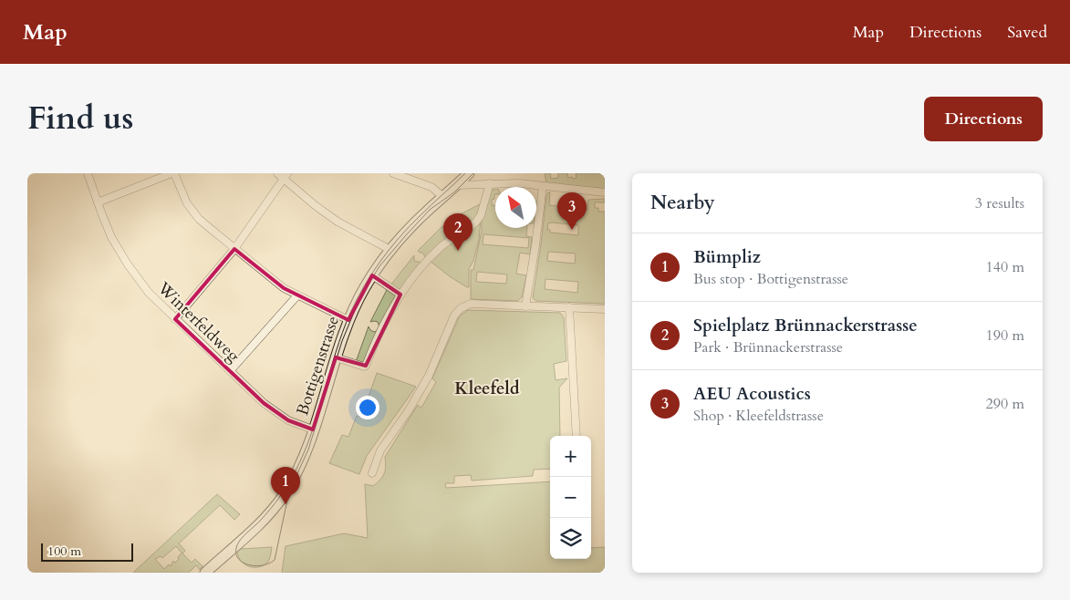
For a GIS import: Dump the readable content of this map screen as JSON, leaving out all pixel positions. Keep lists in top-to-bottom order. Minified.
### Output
{"streets":{"street":["Winterfeldweg","Bottigenstrasse"]},"crossings":[["Winterfeldweg","Bottigenstrasse"]],"districts":["Kleefeld"],"scale_bar":"100 m","north":"top left","page":{"header":"Map","nav":["Map","Directions","Saved"],"title":"Find us","buttons":"Directions","heading":["Nearby","3 results"],"pins":["3","2","1"],"list":[{"mark":"1","name":"Bümpliz","note":"Bus stop · Bottigenstrasse","value":"140 m"},{"mark":"2","name":"Spielplatz Brünnackerstrasse","note":"Park · Brünnackerstrasse","value":"190 m"},{"mark":"3","name":"AEU Acoustics","note":"Shop · Kleefeldstrasse","value":"290 m"}],"map_buttons":["+","−"],"scale":"100 m"}}
